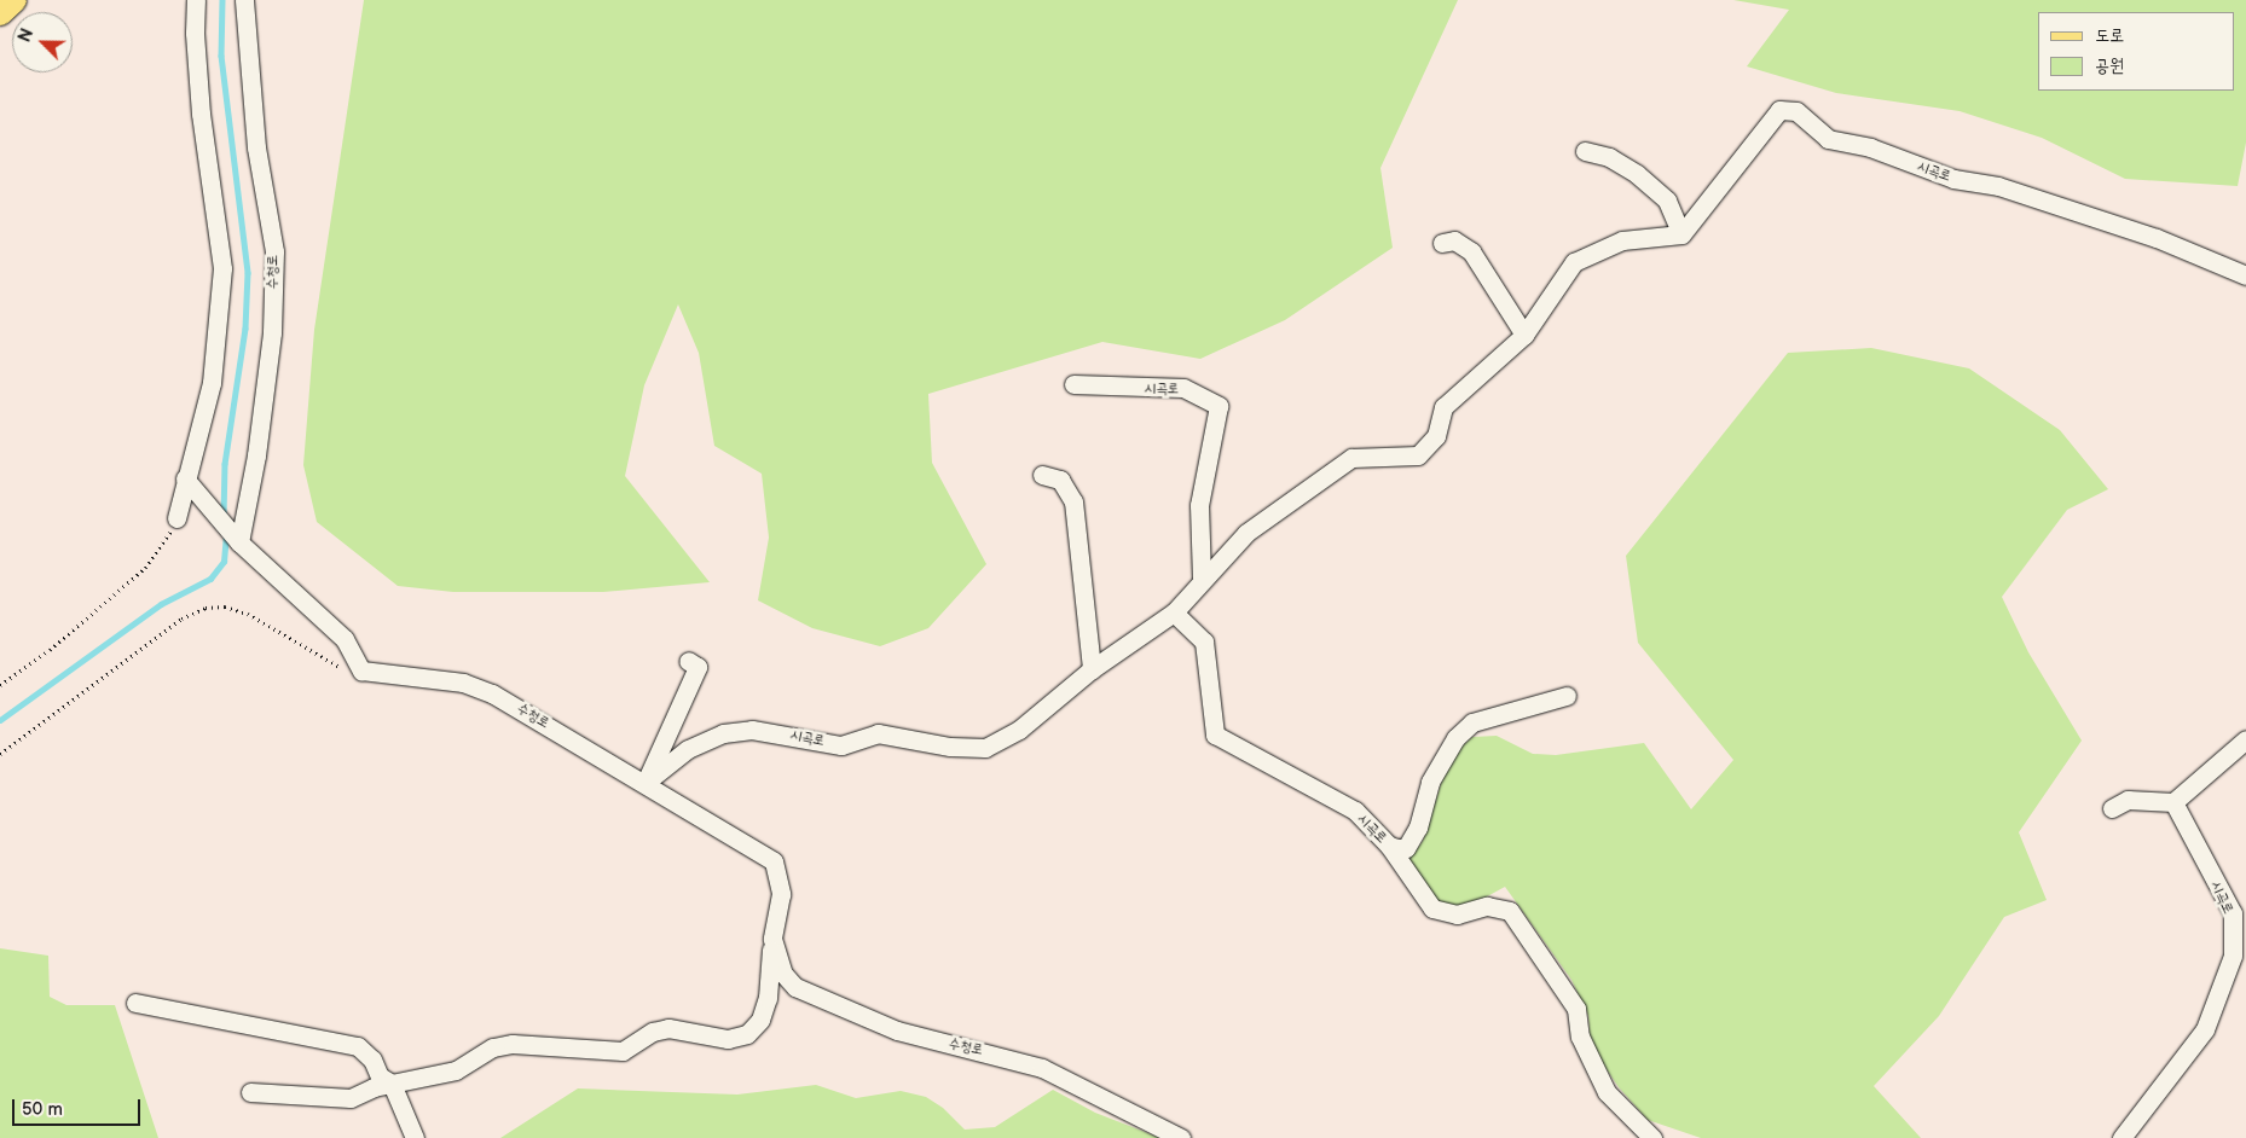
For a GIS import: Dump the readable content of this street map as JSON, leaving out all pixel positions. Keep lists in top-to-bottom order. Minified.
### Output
{"streets":{"street":["시곡로","수청로"]},"crossings":[["시곡로","수청로"]],"legend":["도로","공원"],"scale_bar":"50 m","north":"top left"}
